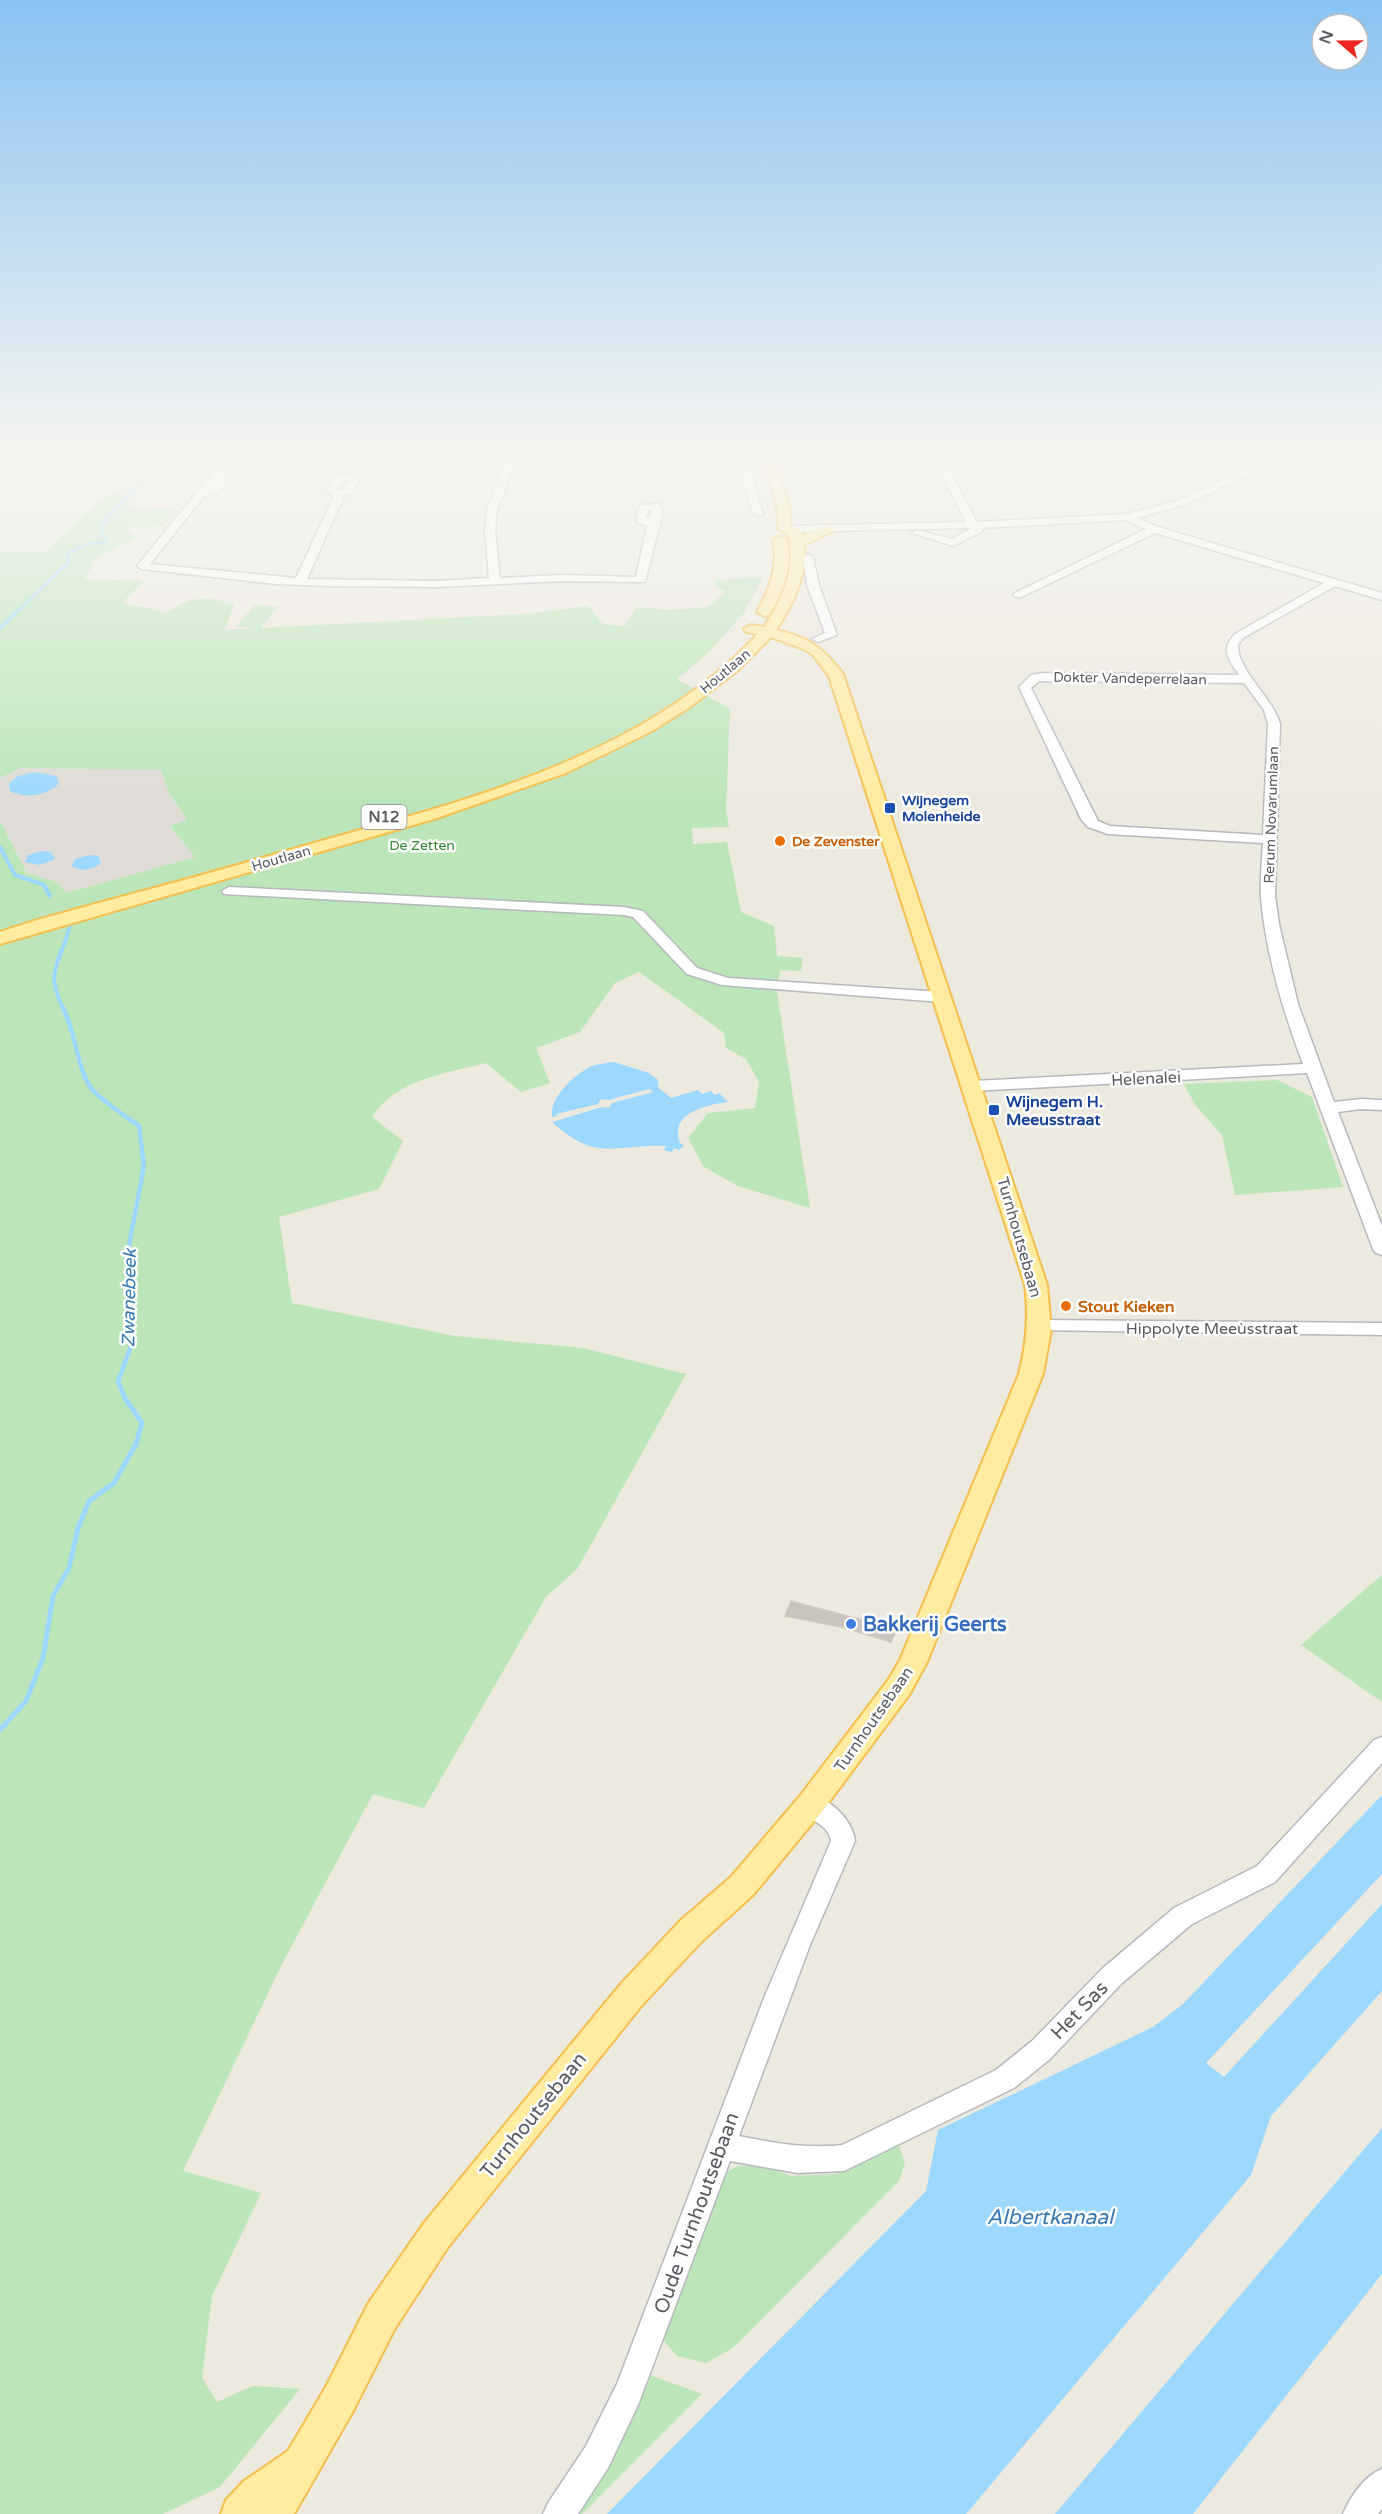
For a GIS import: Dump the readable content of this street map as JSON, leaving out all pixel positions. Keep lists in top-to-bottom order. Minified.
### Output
{"streets":{"main road":["Houtlaan","N12","Turnhoutsebaan"],"street":["Dokter Vandeperrelaan","Rerum Novarumlaan","Helenalei","Hippolyte Meeùsstraat","Het Sas","Oude Turnhoutsebaan"]},"crossings":[["Houtlaan","Turnhoutsebaan"],["Dokter Vandeperrelaan","Rerum Novarumlaan"],["Rerum Novarumlaan","Helenalei"],["Helenalei","Turnhoutsebaan"],["Turnhoutsebaan","Hippolyte Meeùsstraat"],["Turnhoutsebaan","Oude Turnhoutsebaan"],["Het Sas","Oude Turnhoutsebaan"]],"water":["Zwanebeek","Albertkanaal"],"parks":["De Zetten"],"places":{"transit":["Wijnegem Molenheide","Wijnegem H. Meeusstraat"],"other":["De Zevenster","Stout Kieken","Bakkerij Geerts"]},"north":"left"}
